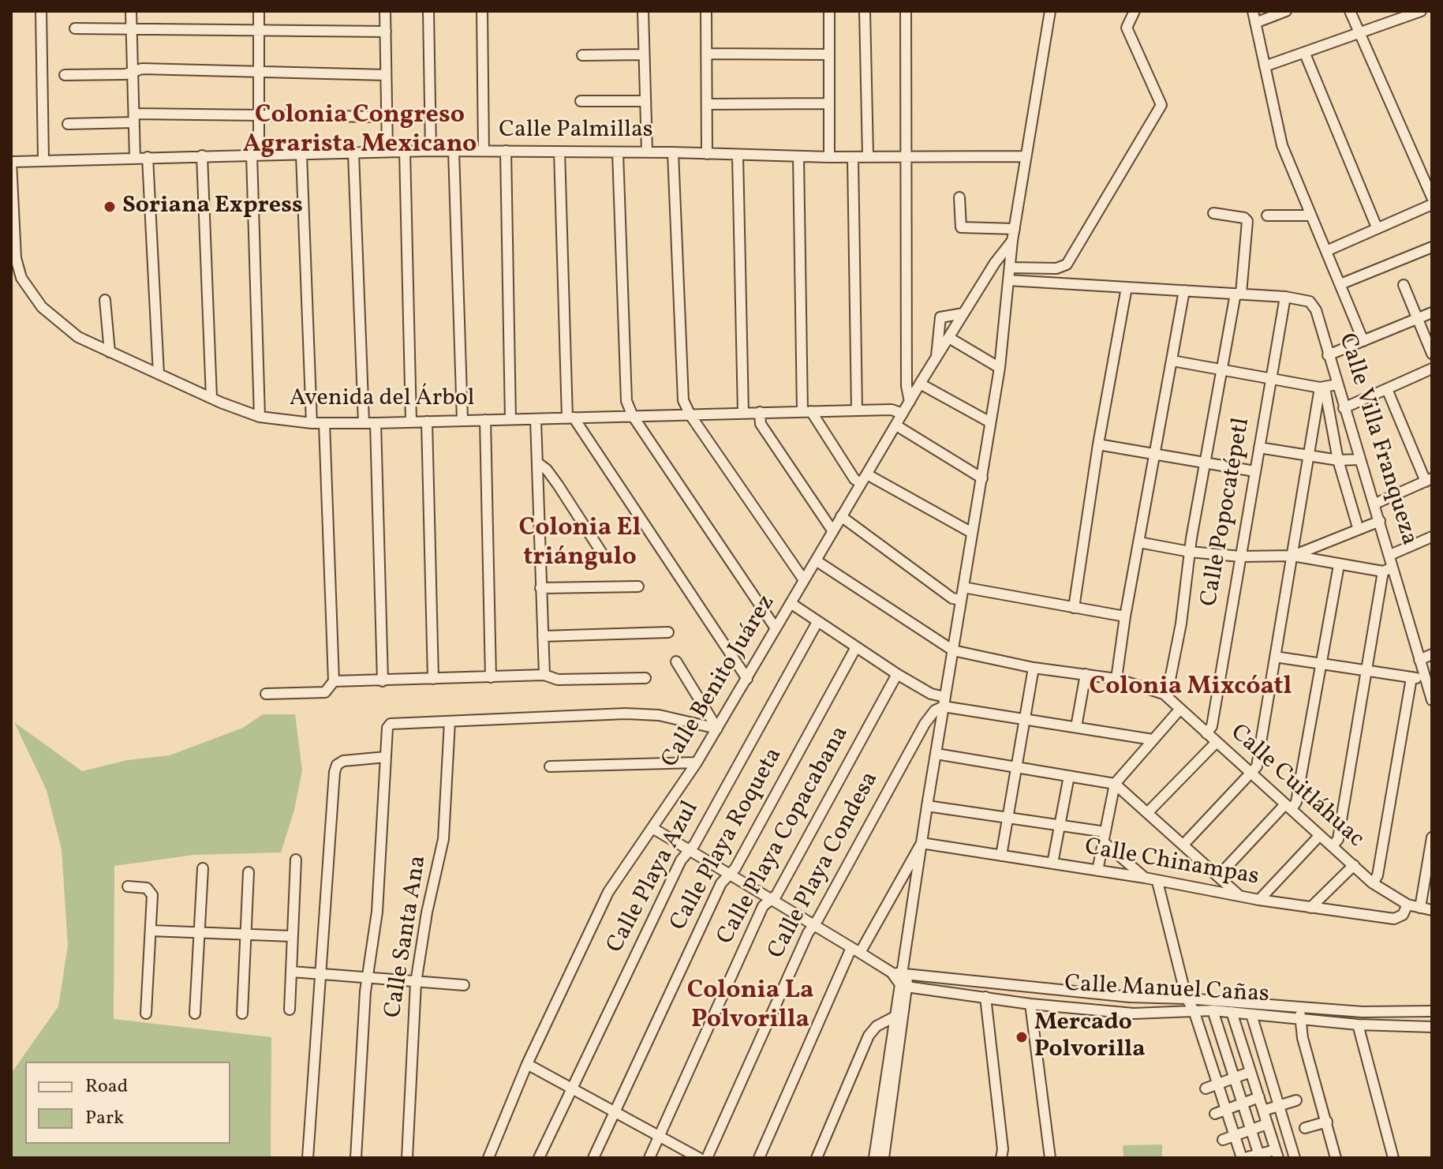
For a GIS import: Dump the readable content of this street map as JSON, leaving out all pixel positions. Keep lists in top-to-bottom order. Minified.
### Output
{"streets":{"street":["Calle Palmillas","Avenida del Árbol","Calle Villa Franqueza","Calle Popocatépetl","Calle Benito Juárez","Calle Cuitláhuac","Calle Playa Copacabana","Calle Playa Roqueta","Calle Chinampas","Calle Playa Condesa","Calle Playa Azul","Calle Santa Ana","Calle Manuel Cañas"]},"crossings":[["Calle Palmillas","Avenida del Árbol"],["Calle Palmillas","Calle Benito Juárez"],["Avenida del Árbol","Calle Benito Juárez"],["Calle Villa Franqueza","Calle Popocatépetl"],["Calle Popocatépetl","Calle Cuitláhuac"],["Calle Benito Juárez","Calle Cuitláhuac"],["Calle Benito Juárez","Calle Chinampas"],["Calle Benito Juárez","Calle Playa Condesa"],["Calle Benito Juárez","Calle Manuel Cañas"],["Calle Cuitláhuac","Calle Chinampas"]],"districts":["Colonia Congreso Agrarista Mexicano","Colonia El triángulo","Colonia Mixcóatl","Colonia La Polvorilla"],"places":["Soriana Express","Mercado Polvorilla"],"legend":["Road","Park"]}
